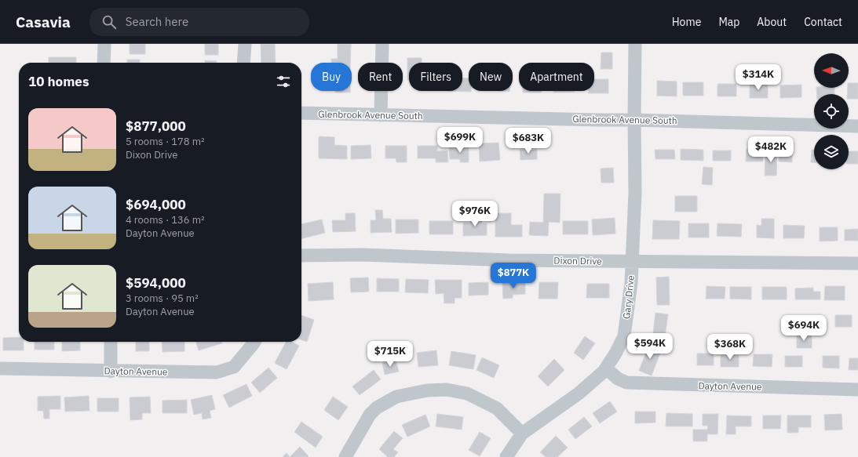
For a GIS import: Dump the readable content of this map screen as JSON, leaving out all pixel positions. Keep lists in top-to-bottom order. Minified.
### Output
{"streets":{"street":["Glenbrook Avenue South","Dixon Drive","Gary Drive","Dayton Avenue"]},"crossings":[["Glenbrook Avenue South","Gary Drive"],["Dixon Drive","Gary Drive"],["Gary Drive","Dayton Avenue"]],"north":"left","page":{"header":"Casavia","search":"Search here","nav":["Home","Map","About","Contact"],"chip":["Buy","Rent","Filters","New","Apartment"],"heading":"10 homes","price":["$314K","$699K","$683K","$482K","$976K","$877K","$694K","$594K","$368K","$715K"],"list":[{"name":"$877,000","note":"5 rooms · 178 m² · Dixon Drive"},{"name":"$694,000","note":"4 rooms · 136 m² · Dayton Avenue"},{"name":"$594,000","note":"3 rooms · 95 m² · Dayton Avenue"}]}}
